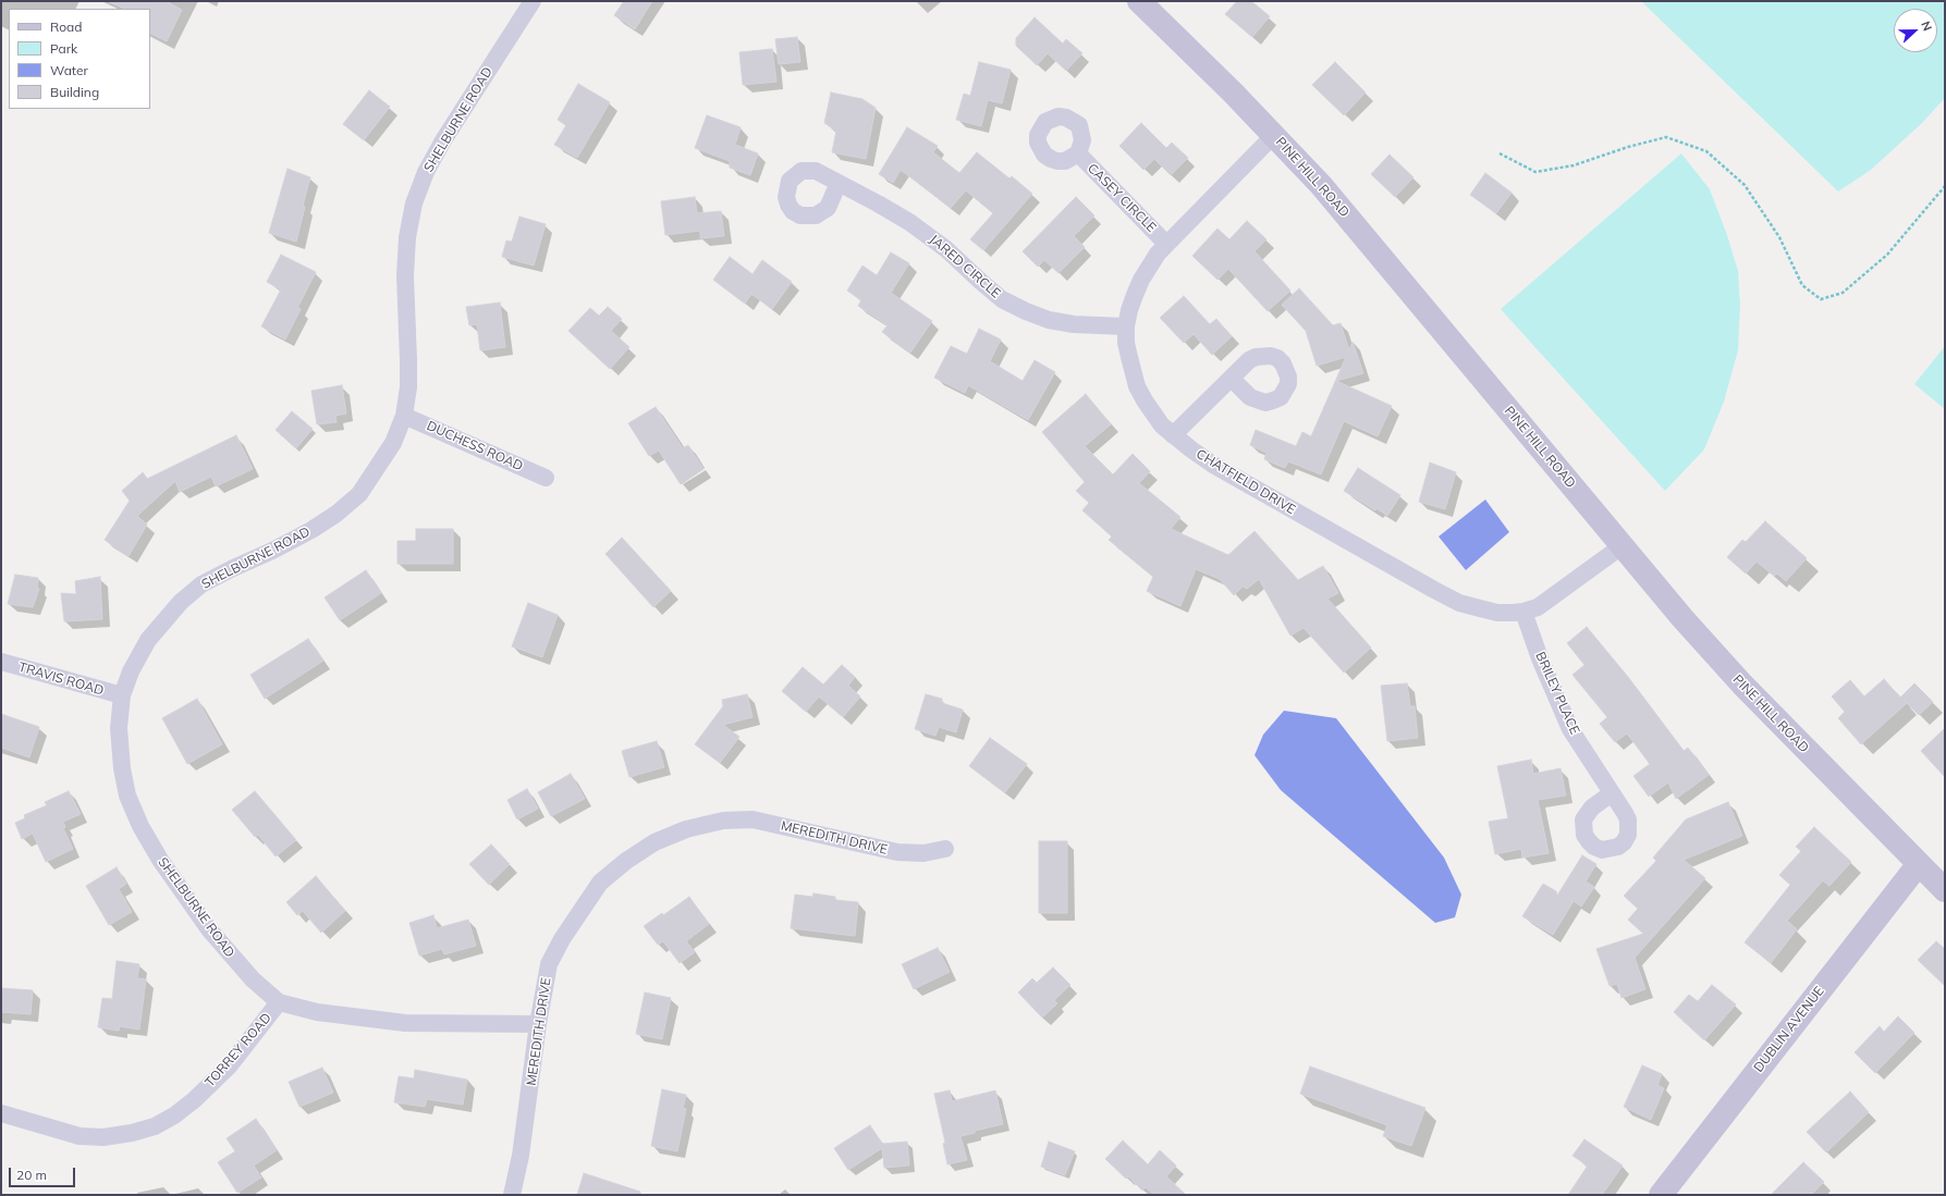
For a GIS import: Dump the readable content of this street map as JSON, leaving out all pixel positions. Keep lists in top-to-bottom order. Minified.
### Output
{"streets":{"street":["SHELBURNE ROAD","PINE HILL ROAD","CASEY CIRCLE","JARED CIRCLE","DUCHESS ROAD","CHATFIELD DRIVE","TRAVIS ROAD","BRILEY PLACE","MEREDITH DRIVE","DUBLIN AVENUE","TORREY ROAD"]},"crossings":[["SHELBURNE ROAD","DUCHESS ROAD"],["SHELBURNE ROAD","TRAVIS ROAD"],["SHELBURNE ROAD","MEREDITH DRIVE"],["SHELBURNE ROAD","TORREY ROAD"],["PINE HILL ROAD","CHATFIELD DRIVE"],["PINE HILL ROAD","DUBLIN AVENUE"],["CASEY CIRCLE","CHATFIELD DRIVE"],["JARED CIRCLE","CHATFIELD DRIVE"],["CHATFIELD DRIVE","BRILEY PLACE"]],"legend":["Road","Park","Water","Building"],"scale_bar":"20 m","north":"right"}
